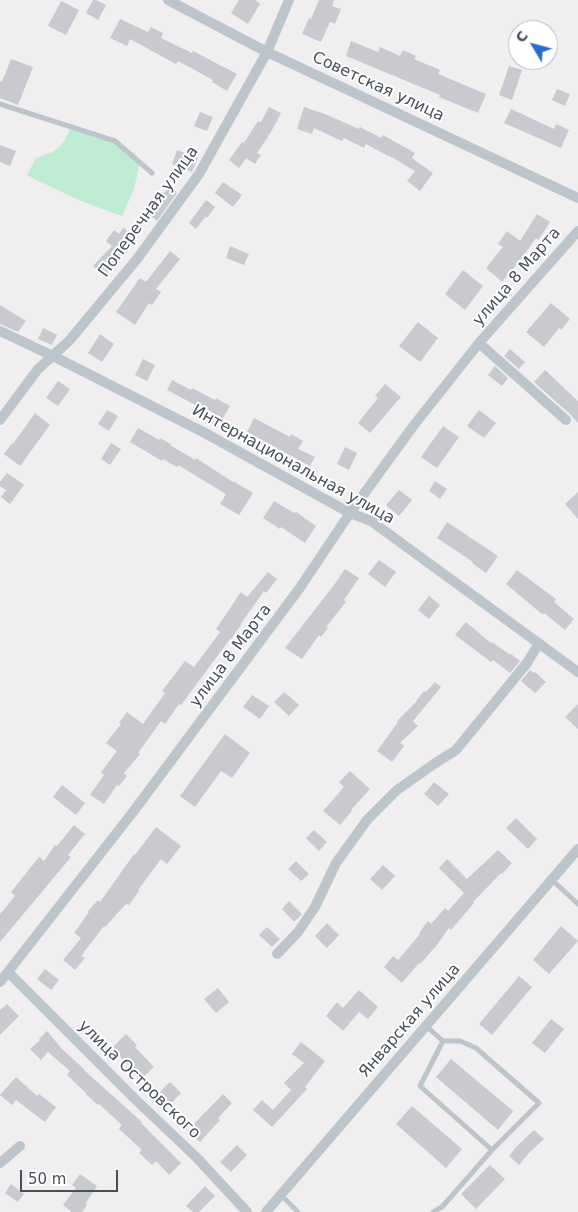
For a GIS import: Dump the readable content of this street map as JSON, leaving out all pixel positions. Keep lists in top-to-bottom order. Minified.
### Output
{"streets":{"street":["Советская улица","Поперечная улица","улица 8 Марта","Интернациональная улица","Январская улица","улица Островского"]},"crossings":[["Советская улица","Поперечная улица"],["Поперечная улица","Интернациональная улица"],["улица 8 Марта","Интернациональная улица"],["улица 8 Марта","улица Островского"]],"scale_bar":"50 m","north":"top left"}
